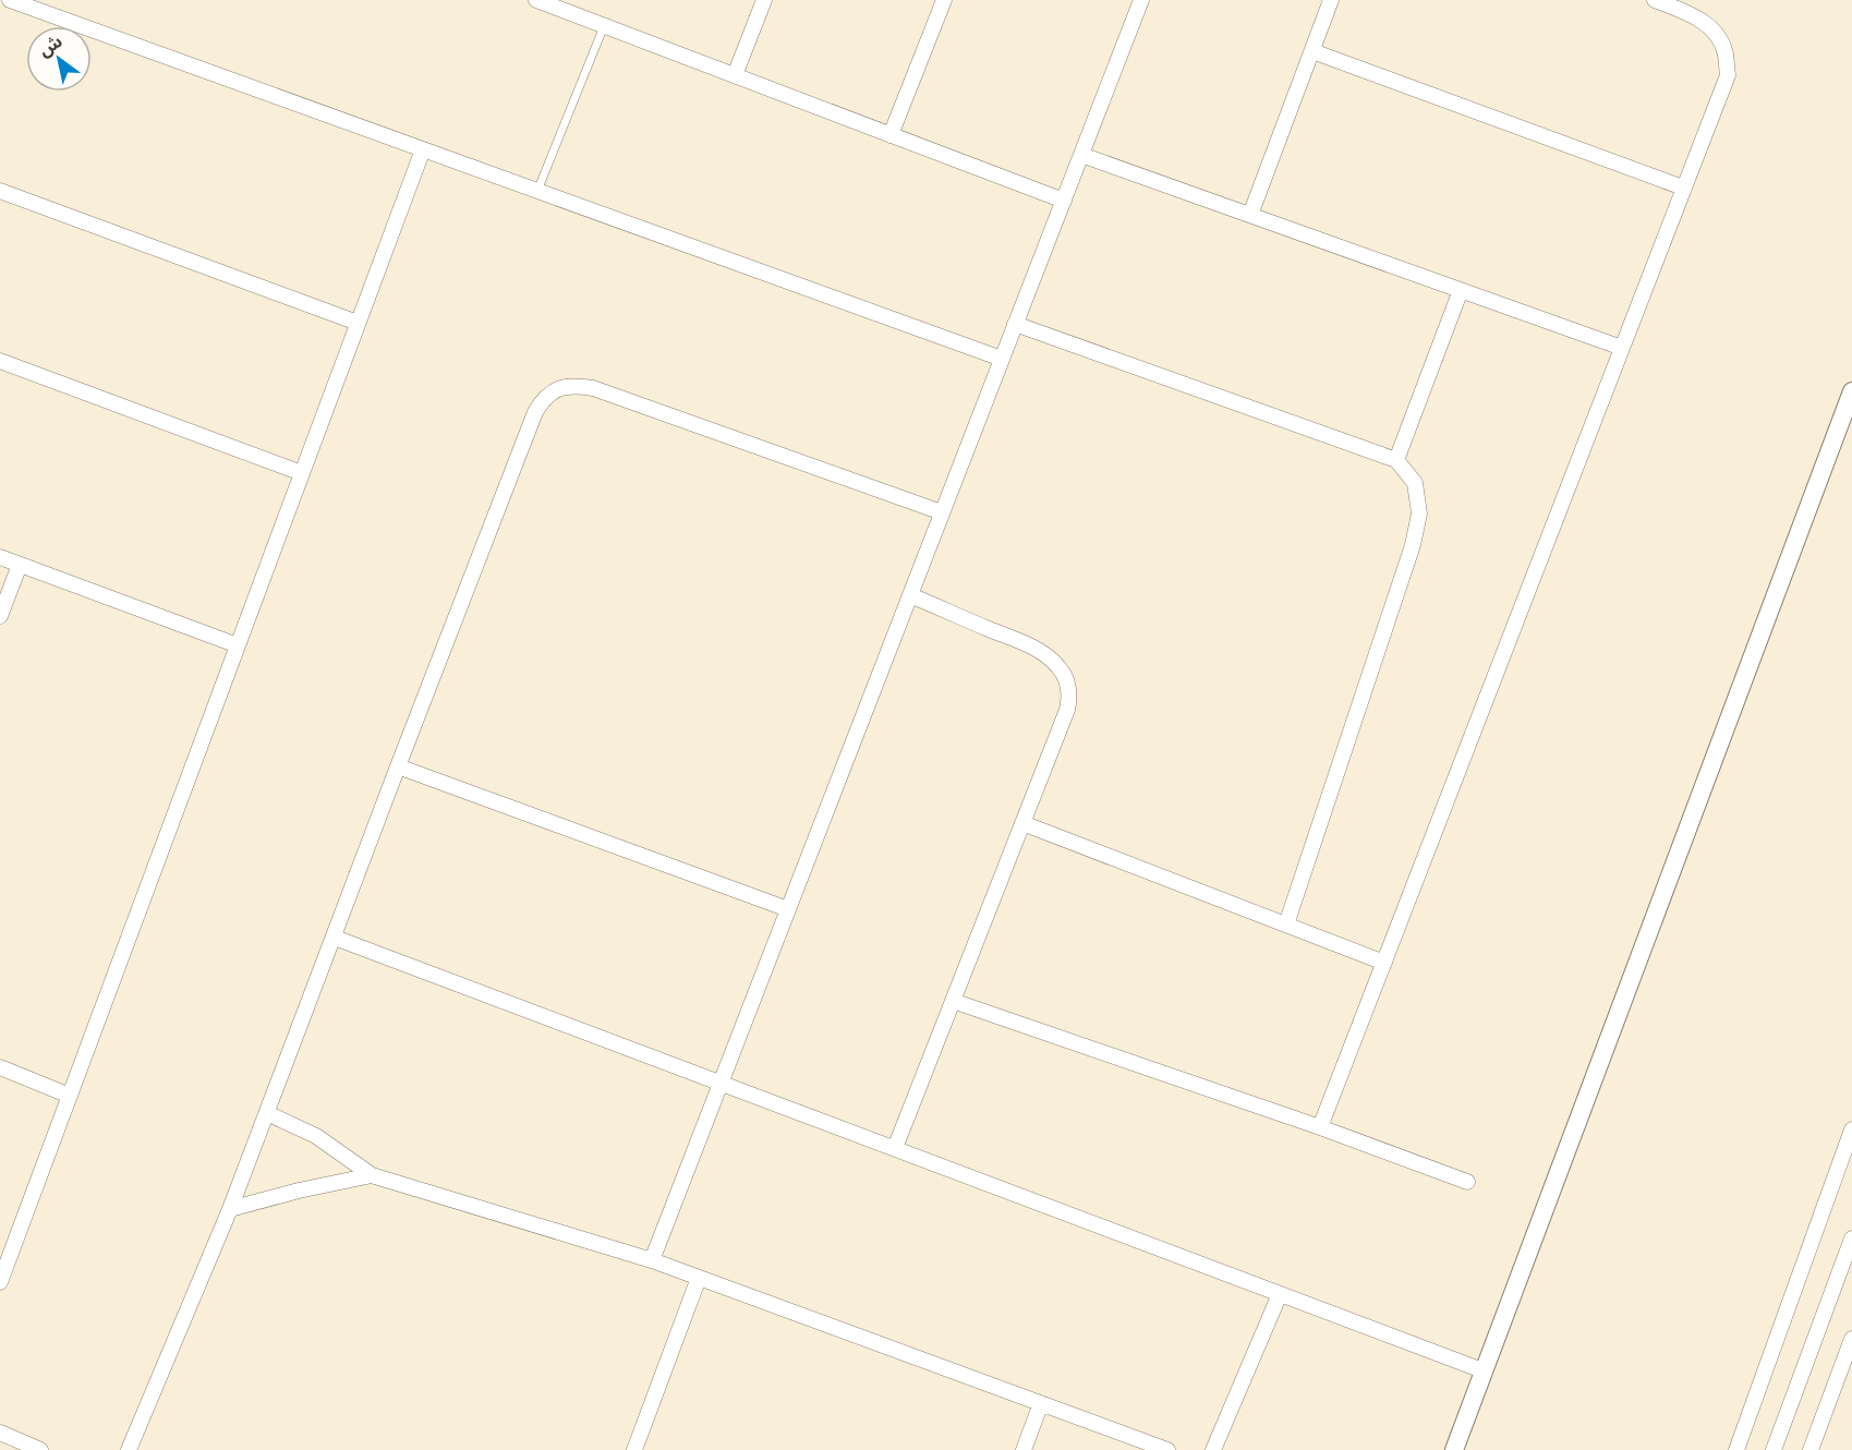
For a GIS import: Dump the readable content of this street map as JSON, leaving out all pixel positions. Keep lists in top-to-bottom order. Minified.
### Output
{"north":"top left"}
